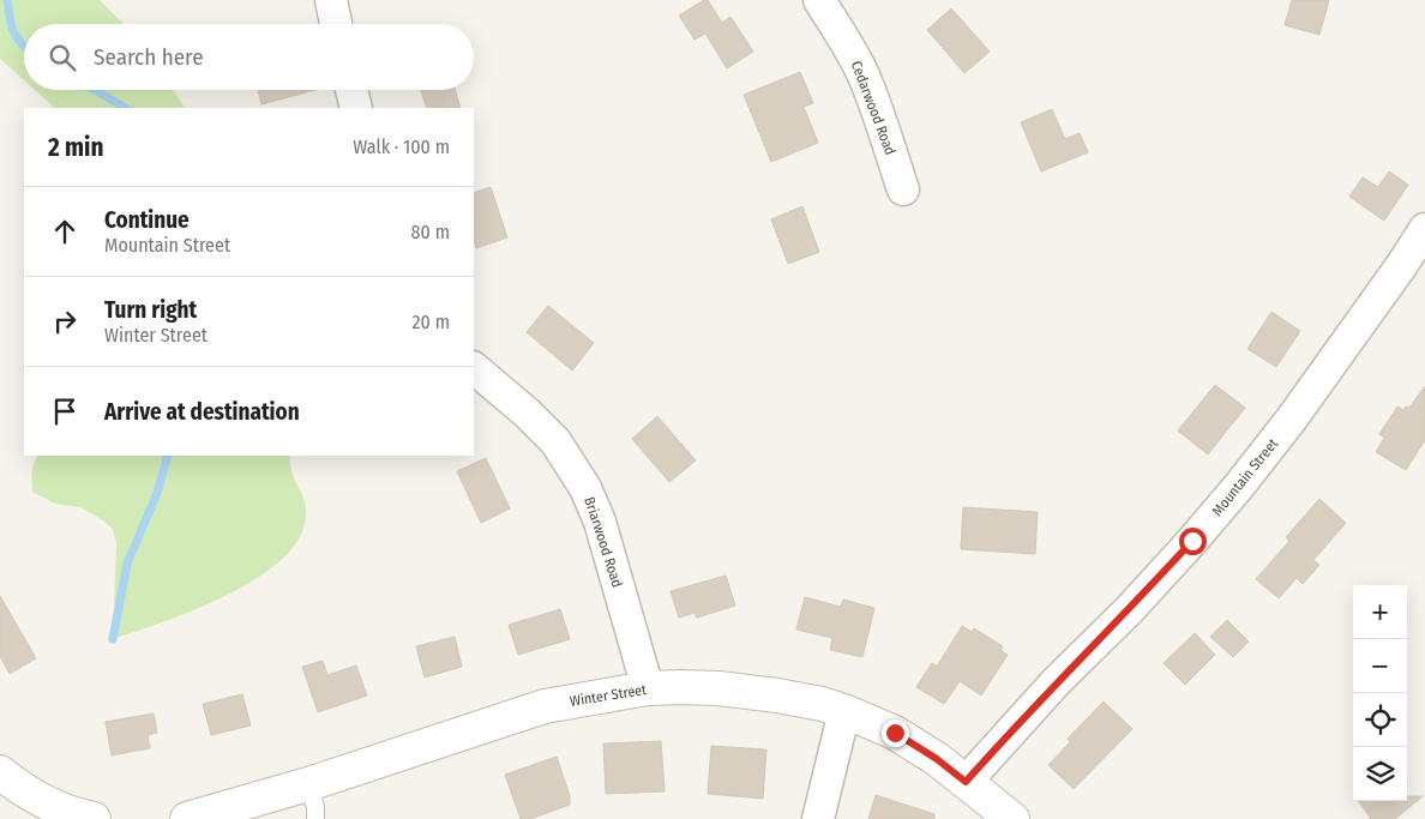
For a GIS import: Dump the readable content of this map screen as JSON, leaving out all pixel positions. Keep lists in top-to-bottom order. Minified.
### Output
{"streets":{"street":["Cedarwood Road","Mountain Street","Briarwood Road","Winter Street"]},"crossings":[["Mountain Street","Winter Street"],["Briarwood Road","Winter Street"]],"page":{"search":"Search here","heading":["2 min","Walk · 100 m"],"list":[["Continue","Mountain Street","80 m"],["Turn right","Winter Street","20 m"],"Arrive at destination"],"map_buttons":["+","−"]}}
